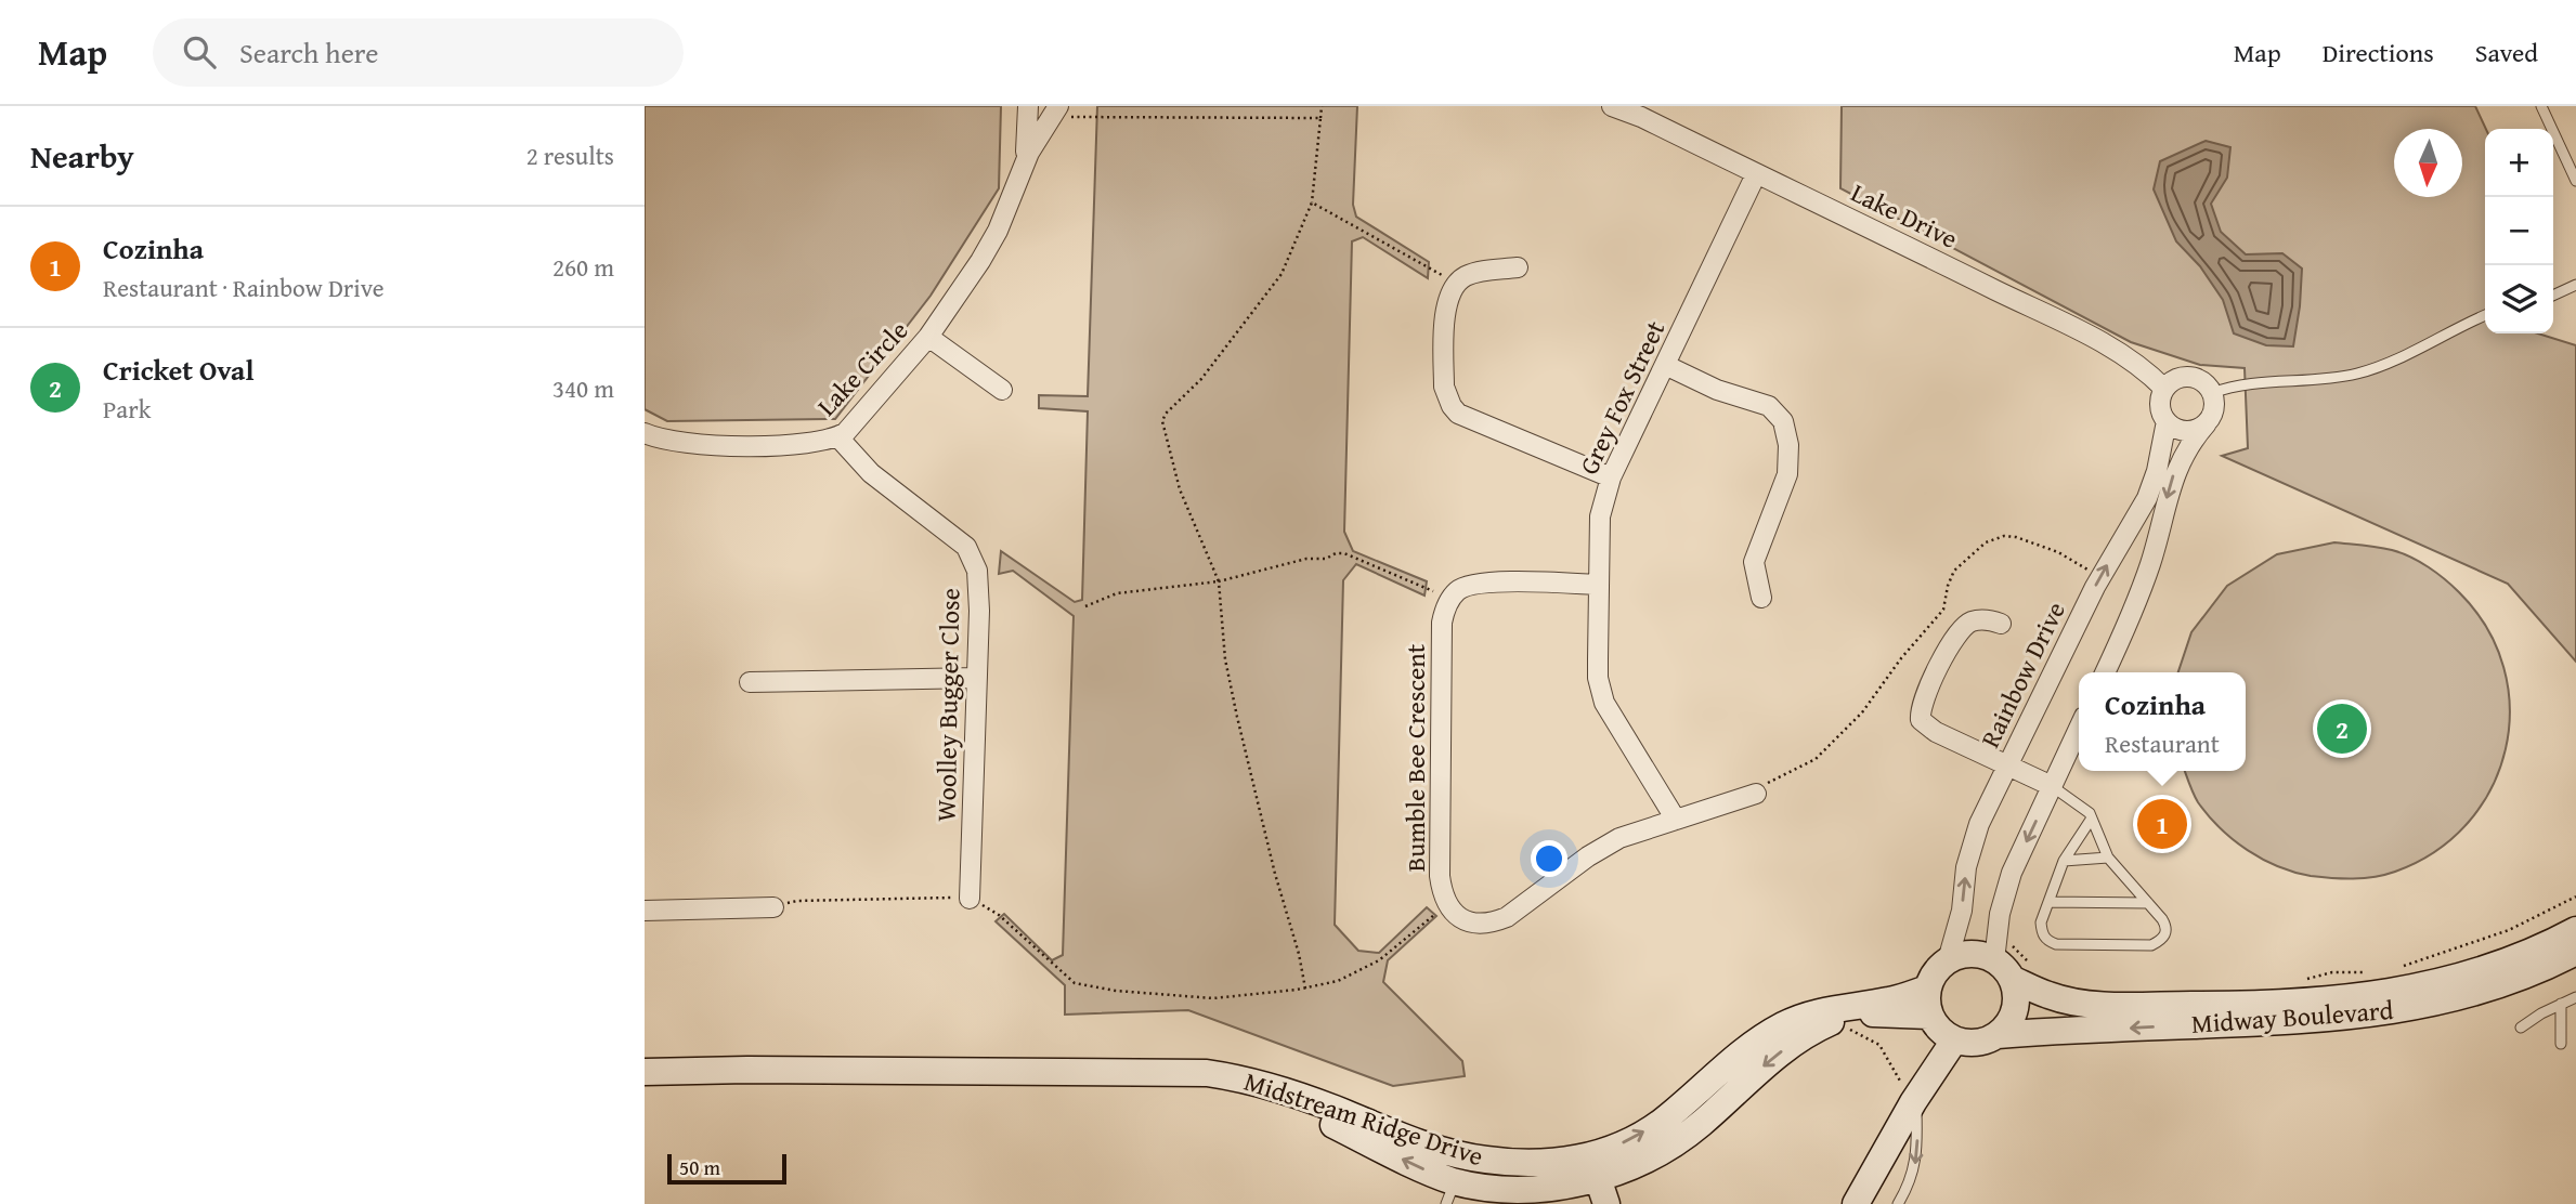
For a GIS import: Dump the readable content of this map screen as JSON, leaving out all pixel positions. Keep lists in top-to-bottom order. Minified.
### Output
{"streets":{"street":["Lake Drive","Lake Circle","Grey Fox Street","Rainbow Drive","Woolley Bugger Close","Bumble Bee Crescent","Midway Boulevard","Midstream Ridge Drive"]},"crossings":[["Lake Drive","Grey Fox Street"],["Lake Drive","Rainbow Drive"],["Lake Circle","Woolley Bugger Close"],["Grey Fox Street","Bumble Bee Crescent"],["Rainbow Drive","Midway Boulevard"],["Rainbow Drive","Midstream Ridge Drive"],["Midway Boulevard","Midstream Ridge Drive"]],"scale_bar":"50 m","north":"bottom","page":{"header":"Map","search":"Search here","nav":["Map","Directions","Saved"],"heading":["Nearby","2 results"],"map_buttons":["+","−"],"list":[{"mark":"1","name":"Cozinha","note":"Restaurant · Rainbow Drive","value":"260 m"},{"mark":"2","name":"Cricket Oval","note":"Park","value":"340 m"}],"popup":["Cozinha","Restaurant"],"pins":["2","1"],"scale":"50 m"}}
